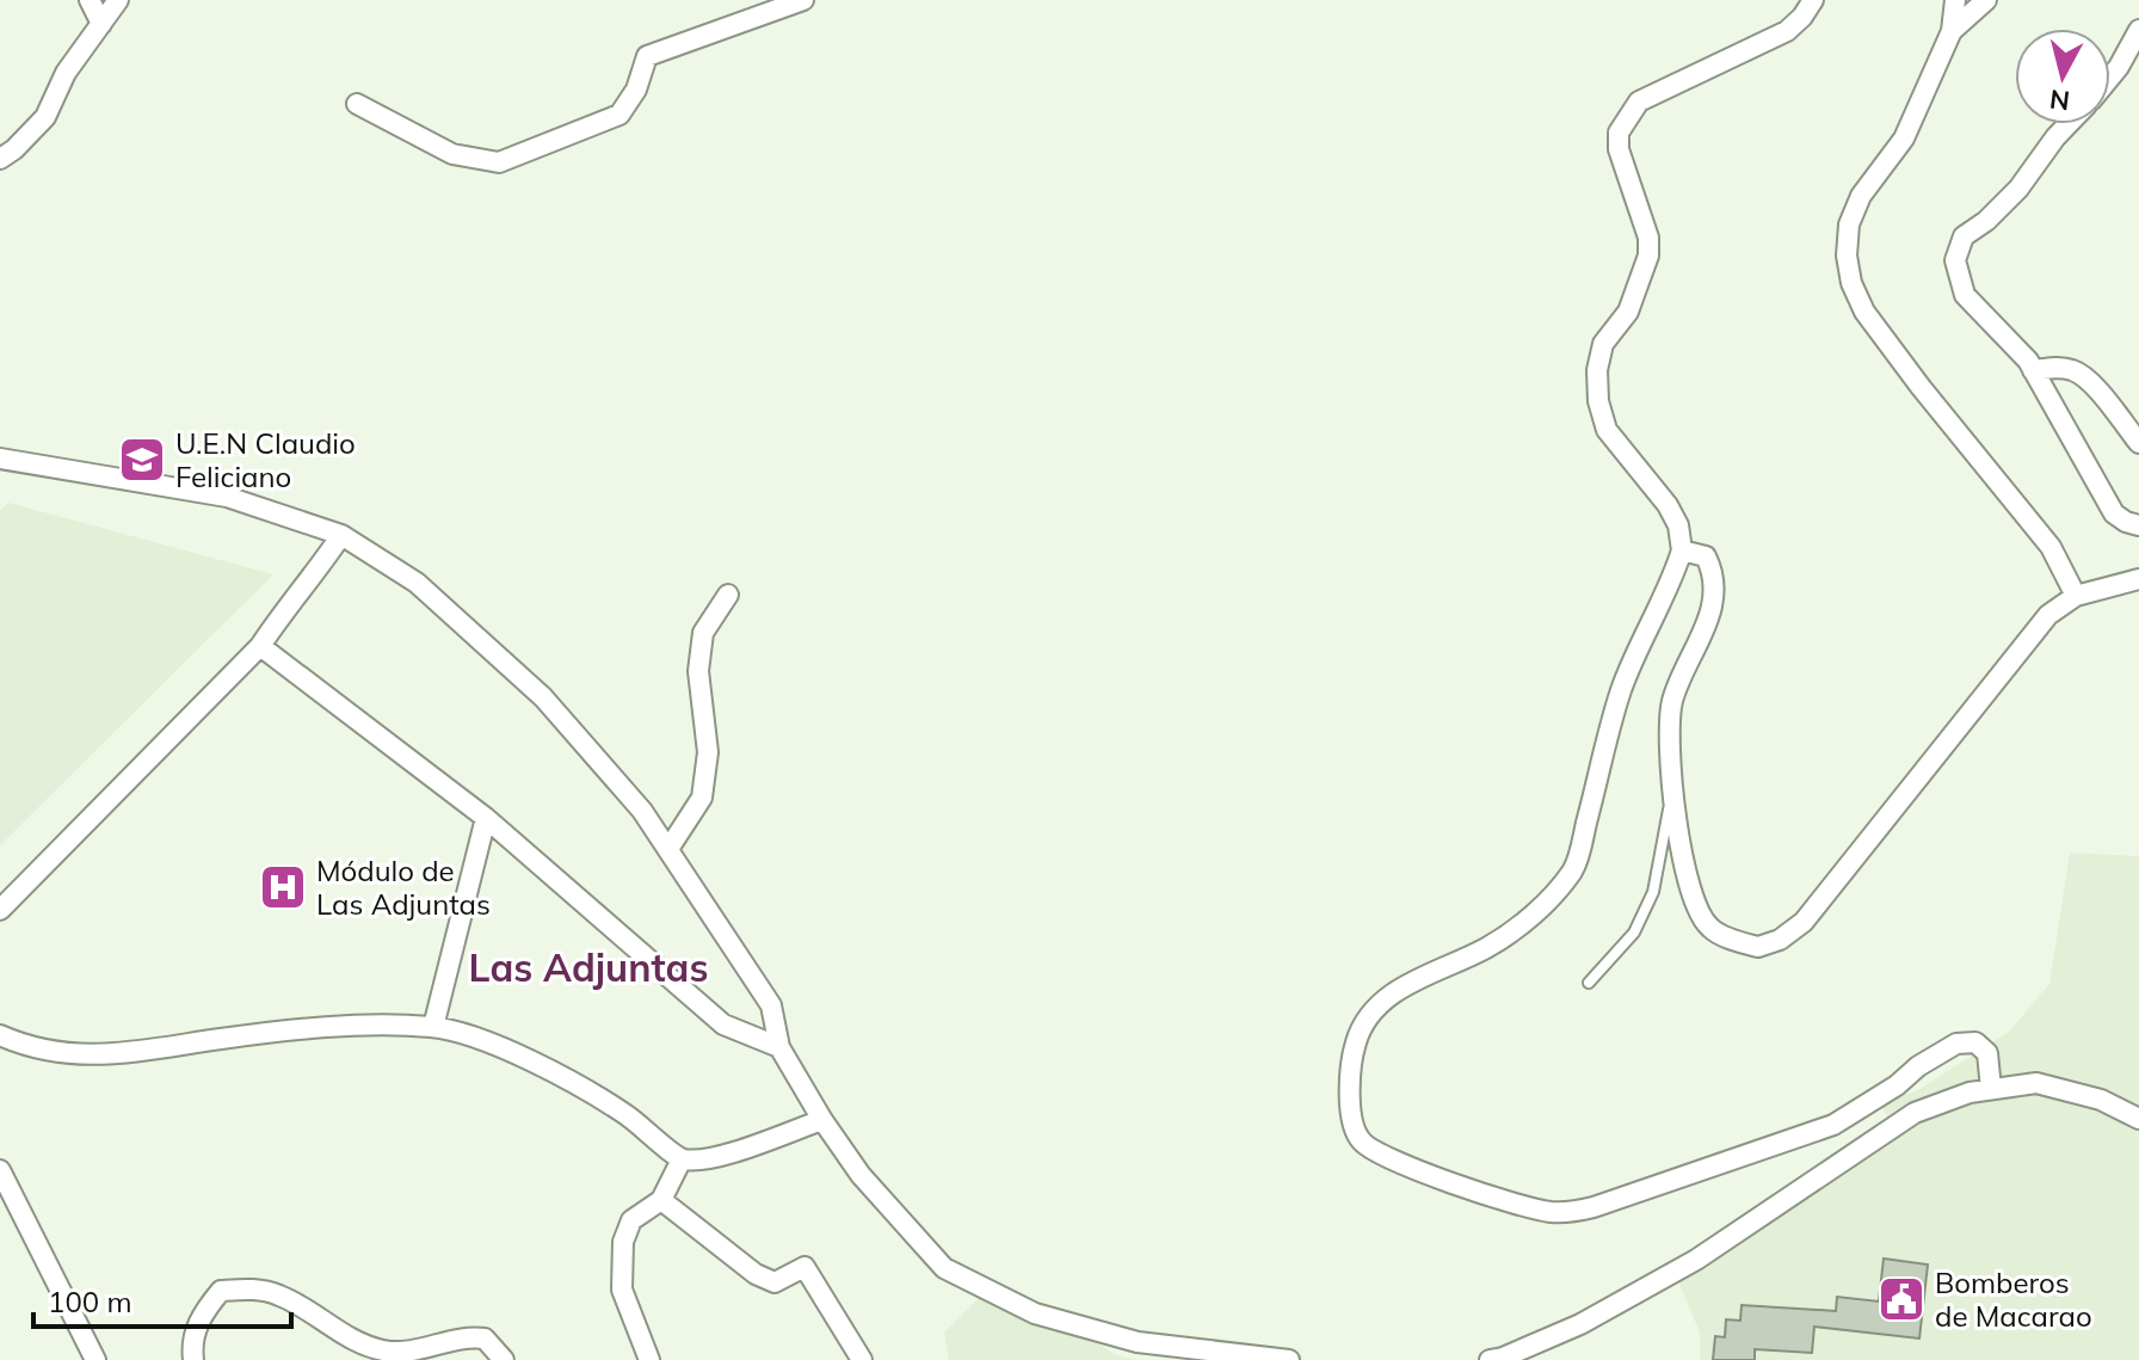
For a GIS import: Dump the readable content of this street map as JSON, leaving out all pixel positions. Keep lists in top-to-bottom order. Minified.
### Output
{"districts":["Las Adjuntas"],"places":{"school or university":["U.E.N Claudio Feliciano"],"hospital":["Módulo de Las Adjuntas"],"public building":["Bomberos de Macarao"]},"scale_bar":"100 m","north":"bottom"}
